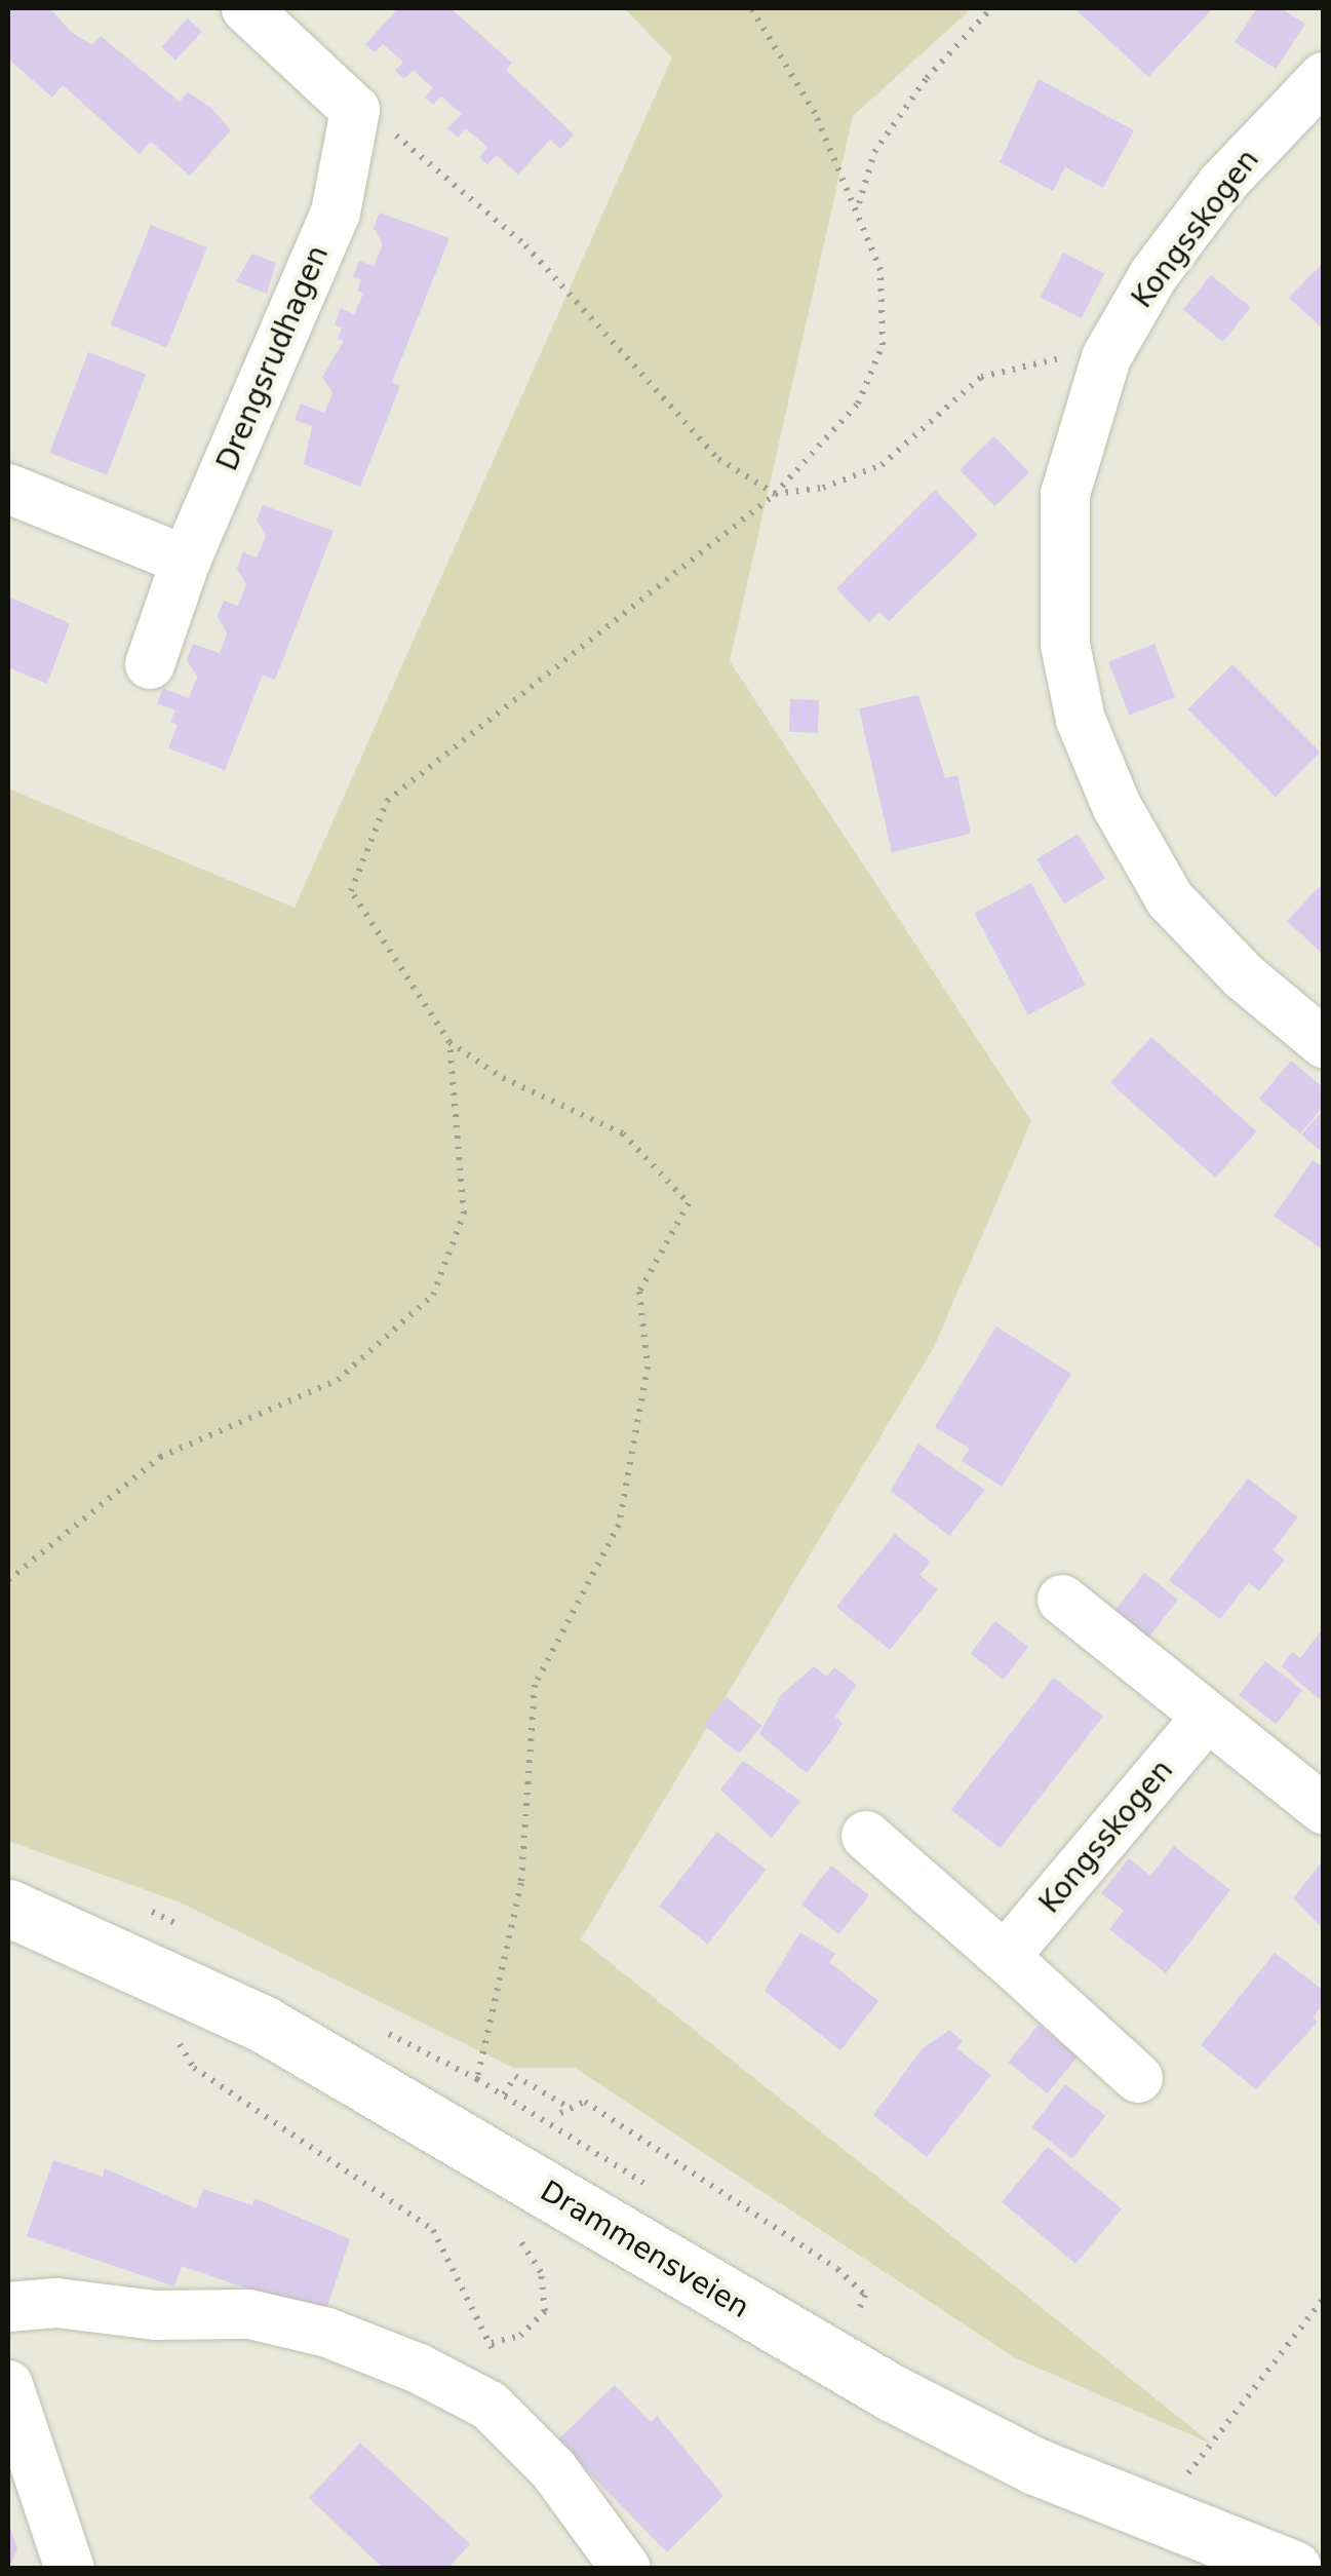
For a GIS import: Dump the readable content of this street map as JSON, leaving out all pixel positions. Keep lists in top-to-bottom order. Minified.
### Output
{"streets":{"main road":["Drammensveien"],"street":["Kongsskogen","Drengsrudhagen"]}}
